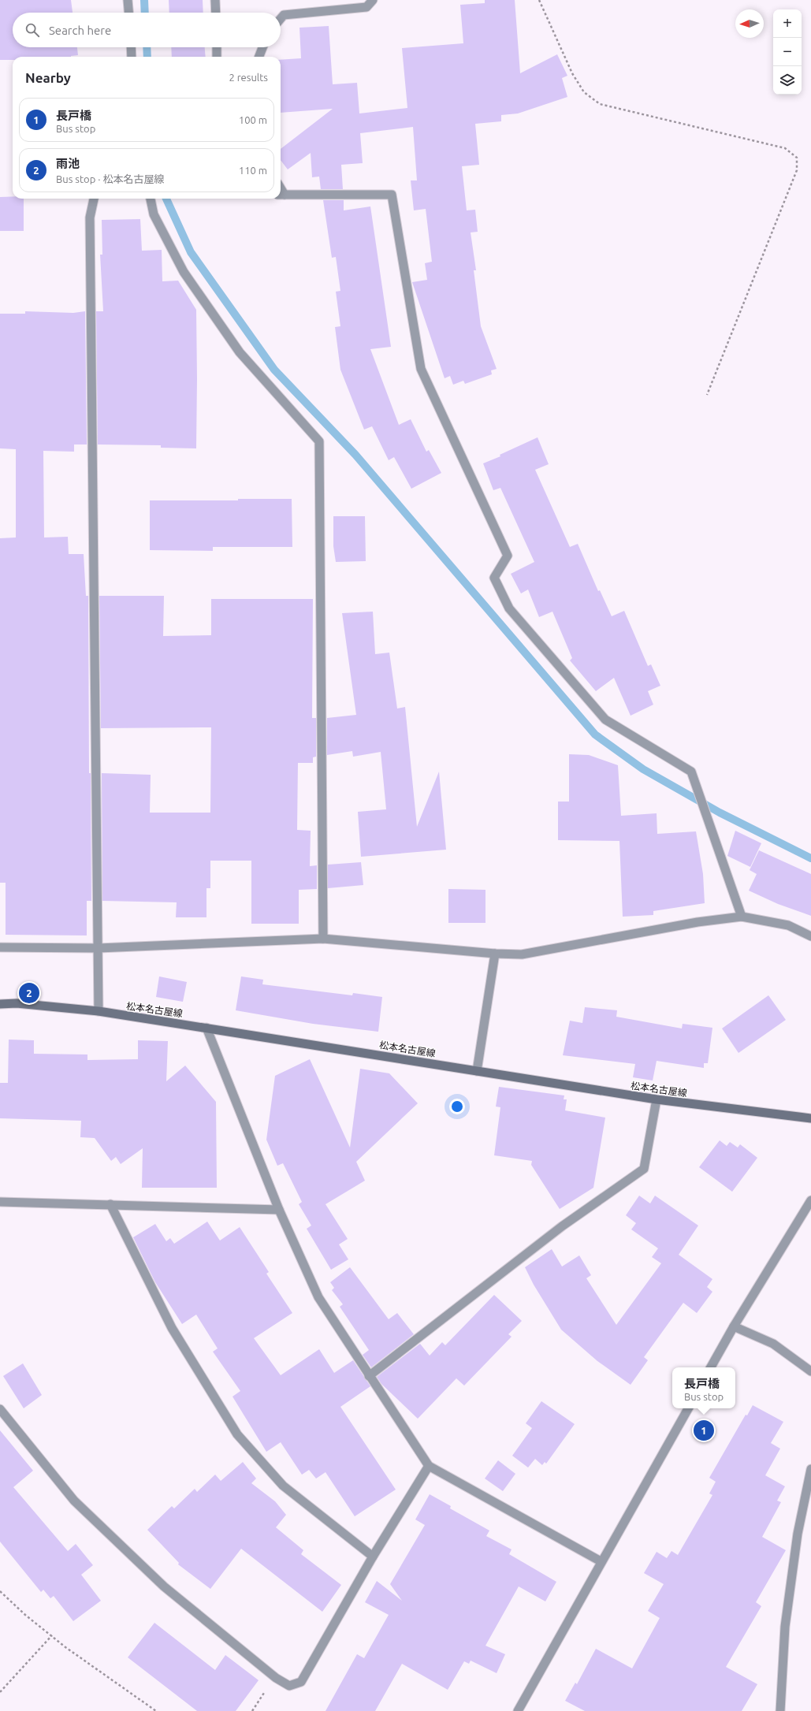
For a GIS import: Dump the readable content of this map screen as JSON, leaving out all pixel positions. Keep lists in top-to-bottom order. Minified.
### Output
{"streets":{"main road":["松本名古屋線"]},"north":"left","page":{"map_buttons":["+","−"],"search":"Search here","heading":["Nearby","2 results"],"list":[{"mark":"1","name":"長戸橋","note":"Bus stop","value":"100 m"},{"mark":"2","name":"雨池","note":"Bus stop · 松本名古屋線","value":"110 m"}],"pins":["2","1"],"popup":["長戸橋","Bus stop"]}}
